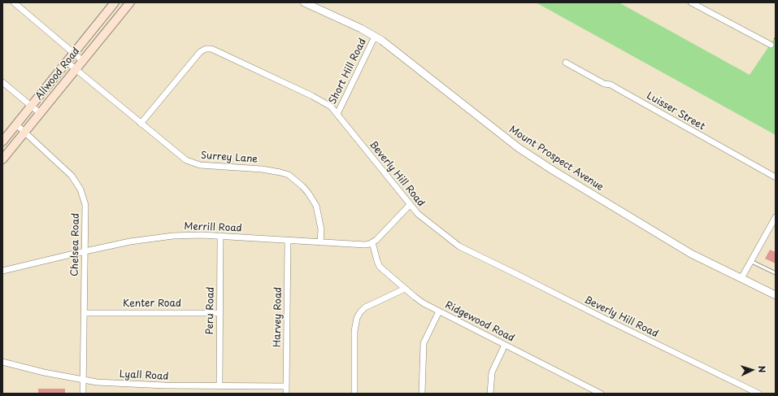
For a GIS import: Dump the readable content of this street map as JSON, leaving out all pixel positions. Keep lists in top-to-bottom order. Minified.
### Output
{"streets":{"main road":["Allwood Road"],"street":["Short Hill Road","Luisser Street","Surrey Lane","Mount Prospect Avenue","Beverly Hill Road","Merrill Road","Chelsea Road","Kenter Road","Peru Road","Harvey Road","Ridgewood Road","Lyall Road"]},"crossings":[["Short Hill Road","Mount Prospect Avenue"],["Short Hill Road","Beverly Hill Road"],["Allwood Road","Surrey Lane"],["Allwood Road","Chelsea Road"],["Surrey Lane","Beverly Hill Road"],["Surrey Lane","Merrill Road"],["Merrill Road","Chelsea Road"],["Merrill Road","Peru Road"],["Merrill Road","Harvey Road"],["Merrill Road","Ridgewood Road"],["Chelsea Road","Kenter Road"],["Chelsea Road","Lyall Road"],["Kenter Road","Peru Road"],["Peru Road","Lyall Road"],["Harvey Road","Lyall Road"]],"north":"right"}
